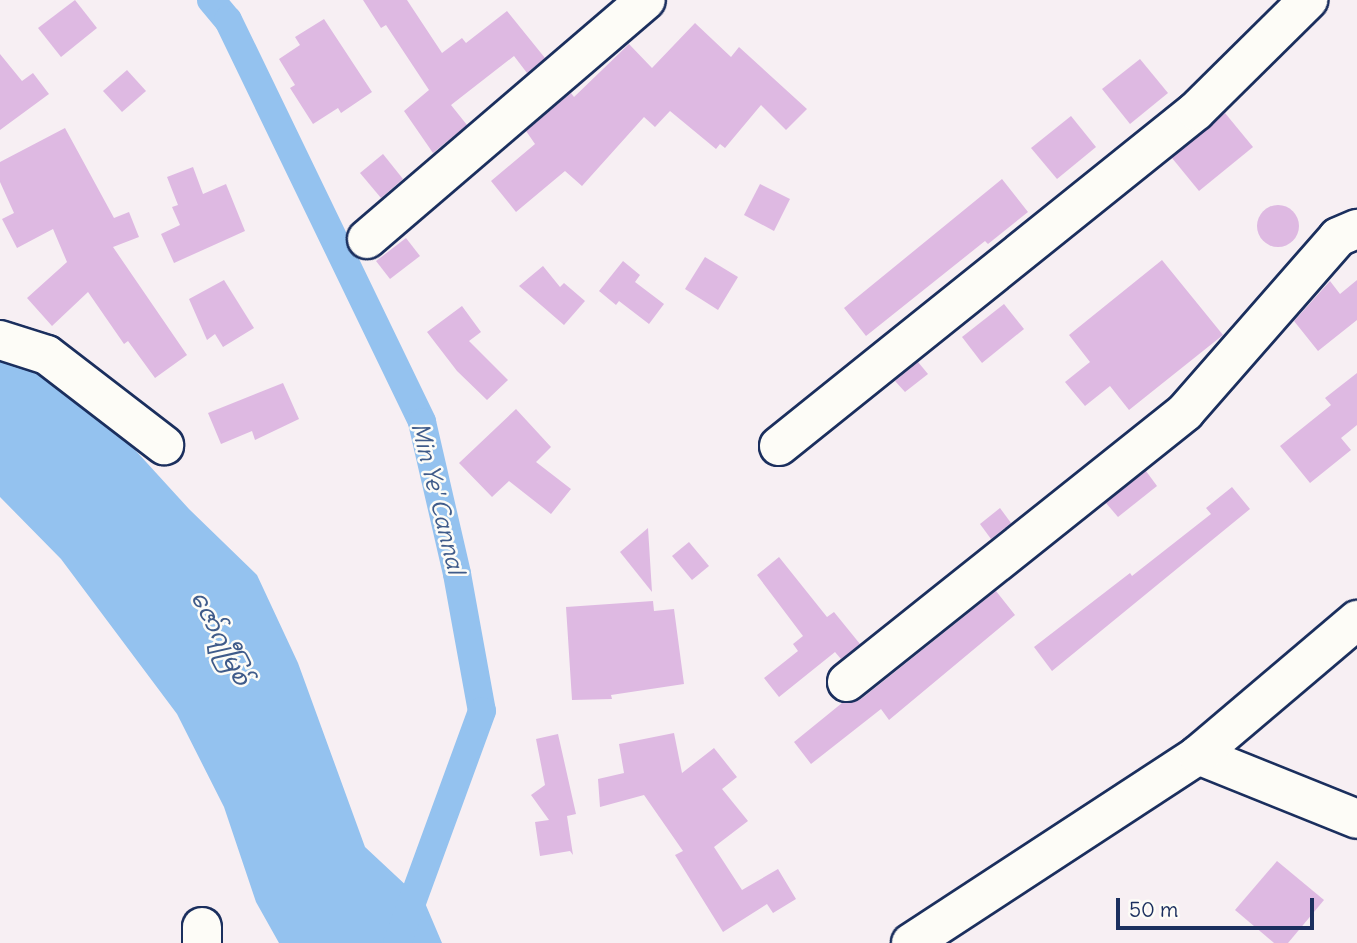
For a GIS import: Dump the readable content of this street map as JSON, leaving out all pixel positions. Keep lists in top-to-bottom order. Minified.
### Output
{"water":["Min Ye' Cannal","ဇော်ဂျီမြစ်"],"scale_bar":"50 m"}
